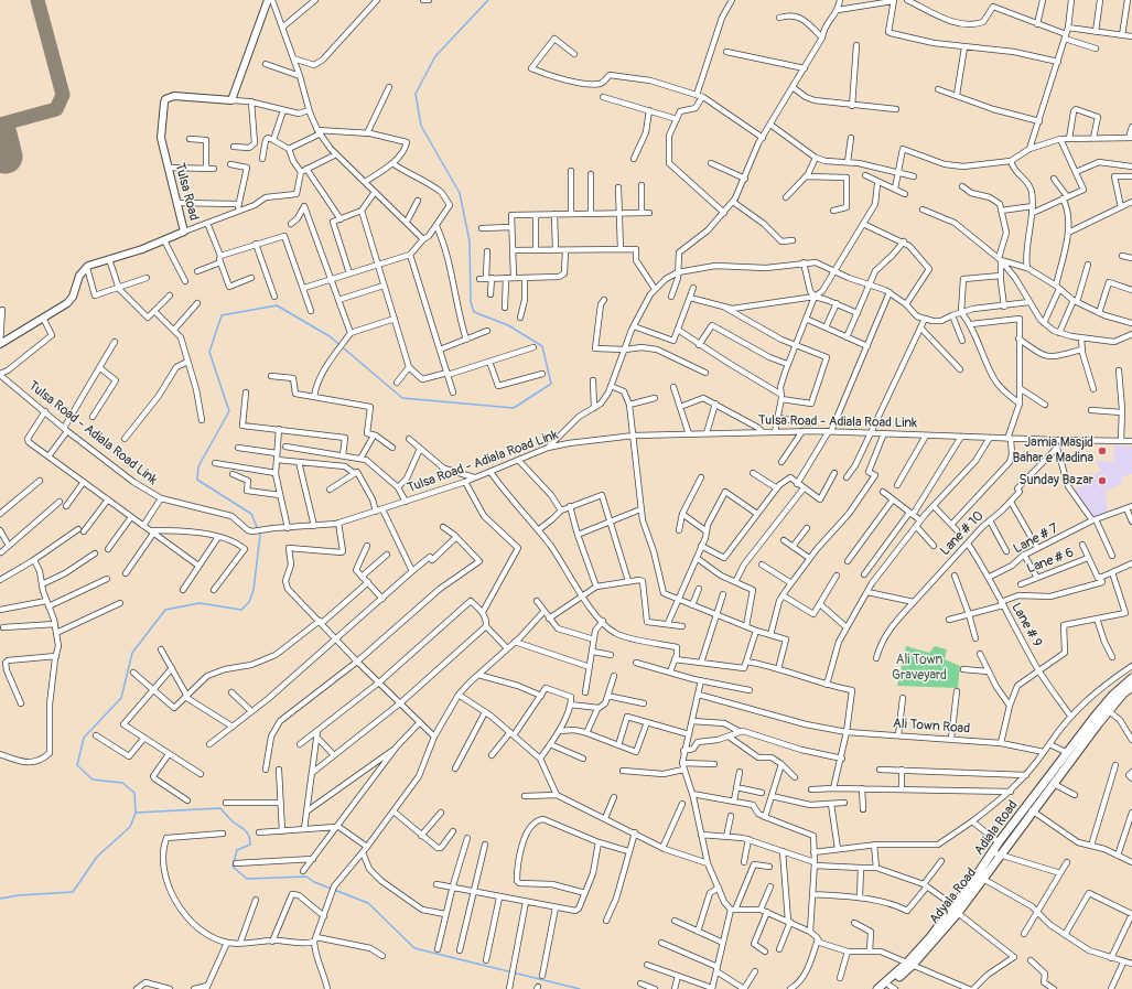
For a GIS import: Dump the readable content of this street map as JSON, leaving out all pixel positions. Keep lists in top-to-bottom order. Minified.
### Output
{"streets":{"main road":["Tulsa Road","Adiala Road","Adyala Road"],"street":["Tulsa Road - Adiala Road Link","Lane # 10","Lane # 7","Lane # 6","Lane # 9","Ali Town Road"]},"crossings":[["Lane # 10","Lane # 9"],["Lane # 7","Lane # 9"],["Adiala Road","Adyala Road"]],"parks":["Ali Town Graveyard"],"places":["Jamia Masjid Bahar e Madina","Sunday Bazar"]}
